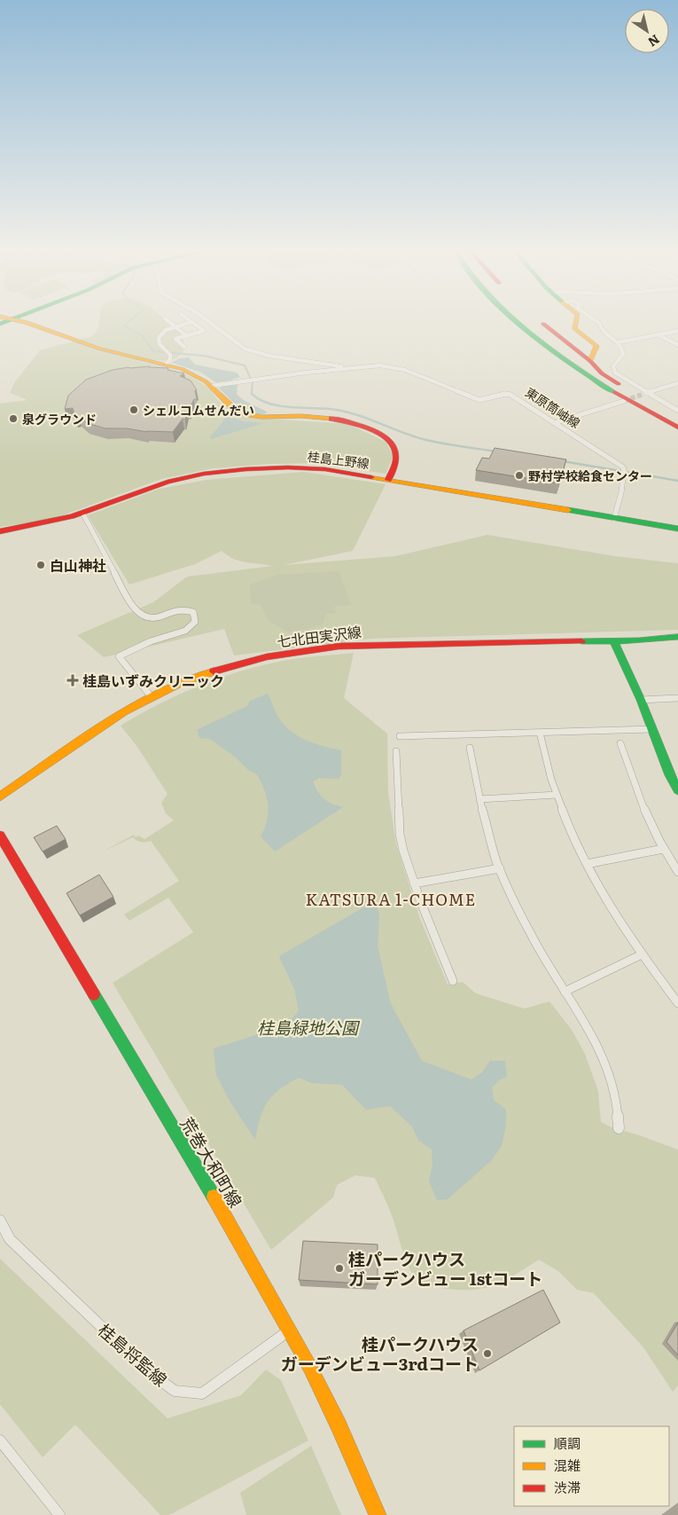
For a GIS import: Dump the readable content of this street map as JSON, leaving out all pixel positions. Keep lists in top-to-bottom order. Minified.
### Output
{"streets":{"main road":["桂島上野線","七北田実沢線","荒巻大和町線"],"street":["東原筒岫線","桂島将監線"]},"crossings":[["東原筒岫線","桂島上野線"],["荒巻大和町線","桂島将監線"]],"districts":["KATSURA 1-CHOME"],"parks":["桂島緑地公園"],"places":{"other":["シェルコムせんだい","泉グラウンド","野村学校給食センター","白山神社","桂パークハウス ガーデンビュー 1stコート","桂パークハウス ガーデンビュー3rdコート"],"health":["桂島いずみクリニック"]},"legend":["順調","混雑","渋滞"],"north":"bottom right"}
